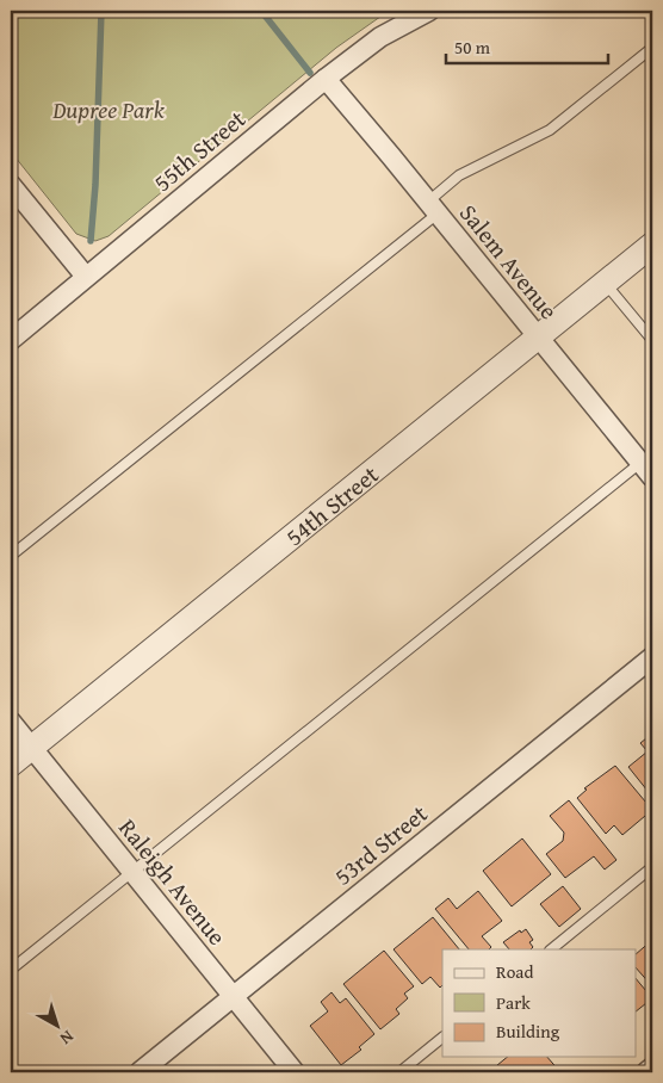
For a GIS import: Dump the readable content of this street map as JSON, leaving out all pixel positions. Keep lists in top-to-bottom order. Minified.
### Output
{"streets":{"street":["55th Street","Salem Avenue","54th Street","53rd Street","Raleigh Avenue"]},"crossings":[["55th Street","Salem Avenue"],["Salem Avenue","54th Street"],["54th Street","Raleigh Avenue"],["53rd Street","Raleigh Avenue"]],"parks":["Dupree Park"],"legend":["Road","Park","Building"],"scale_bar":"50 m","north":"bottom right"}
